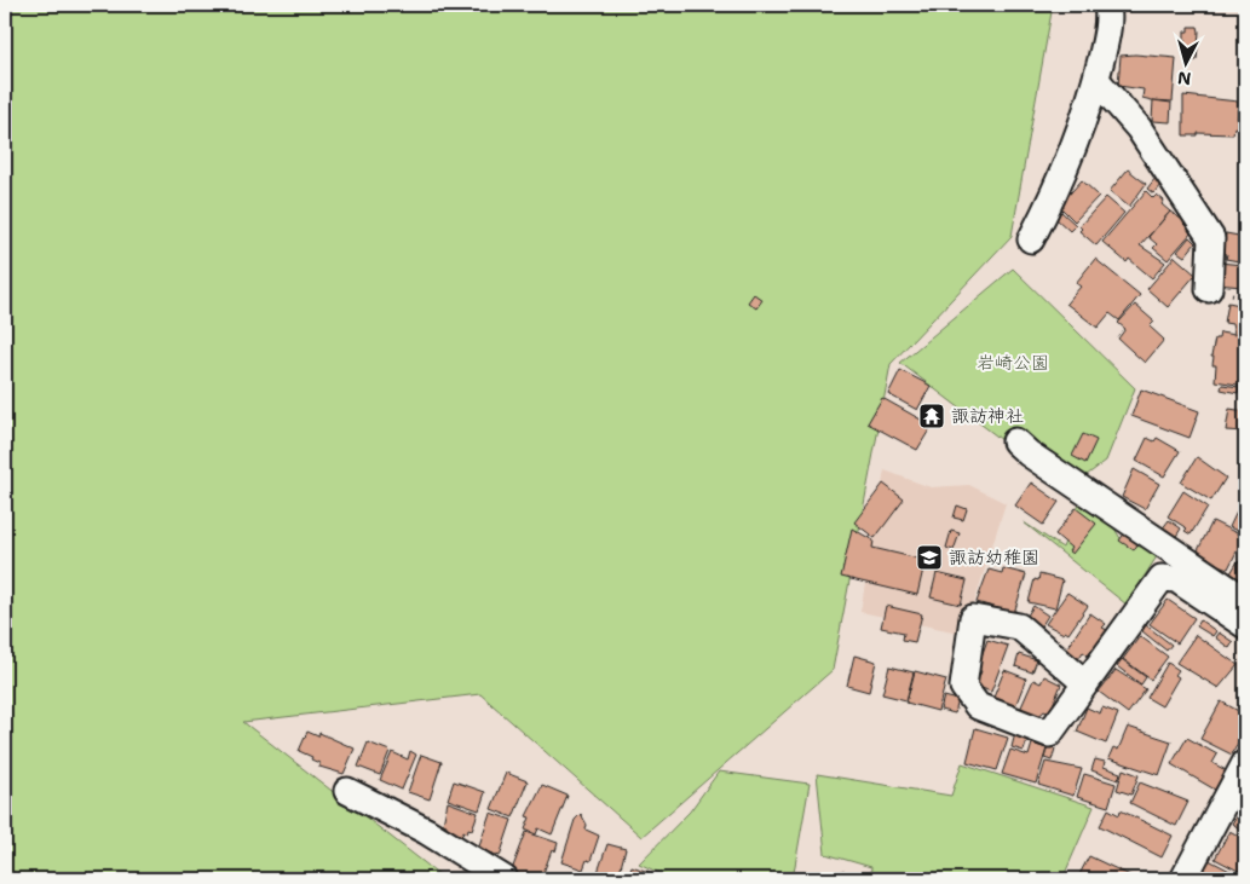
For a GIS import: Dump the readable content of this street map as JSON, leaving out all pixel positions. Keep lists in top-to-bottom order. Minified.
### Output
{"parks":["岩崎公園"],"places":{"temple":["諏訪神社"],"school or university":["諏訪幼稚園"]},"north":"bottom"}
